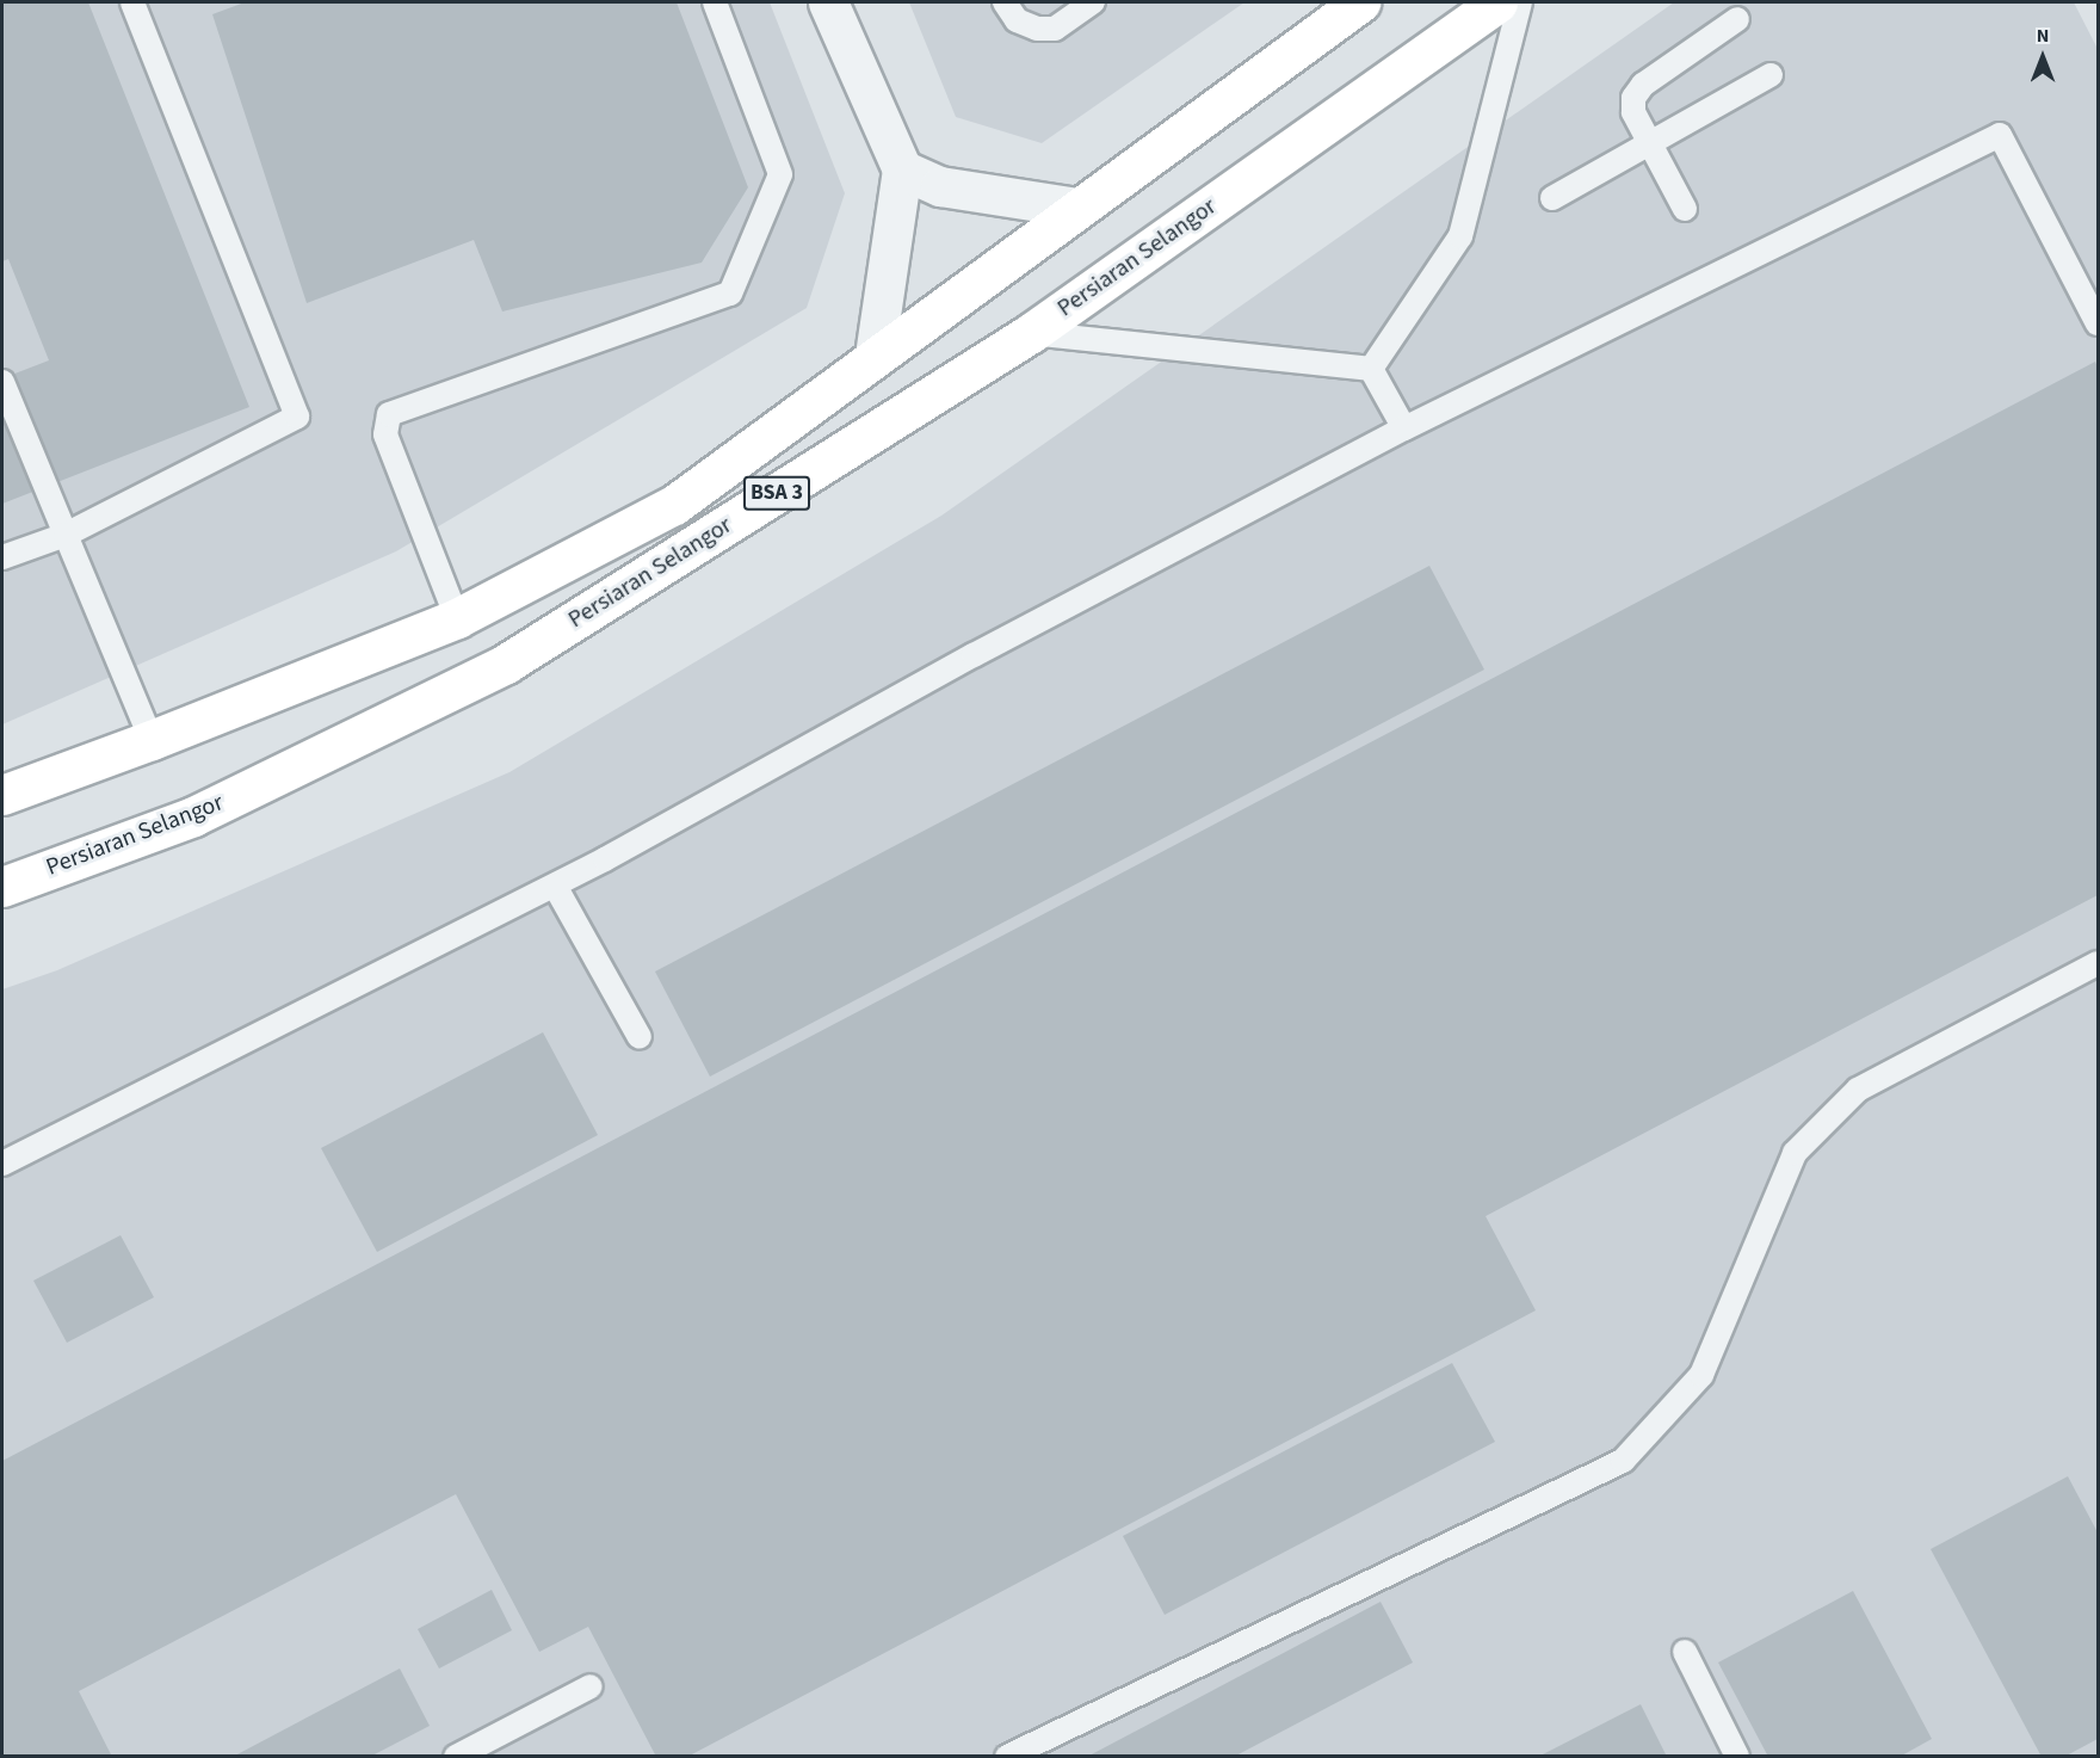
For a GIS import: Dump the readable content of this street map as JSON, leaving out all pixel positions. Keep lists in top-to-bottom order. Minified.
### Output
{"streets":{"main road":["Persiaran Selangor","BSA 3"]},"north":"top"}
